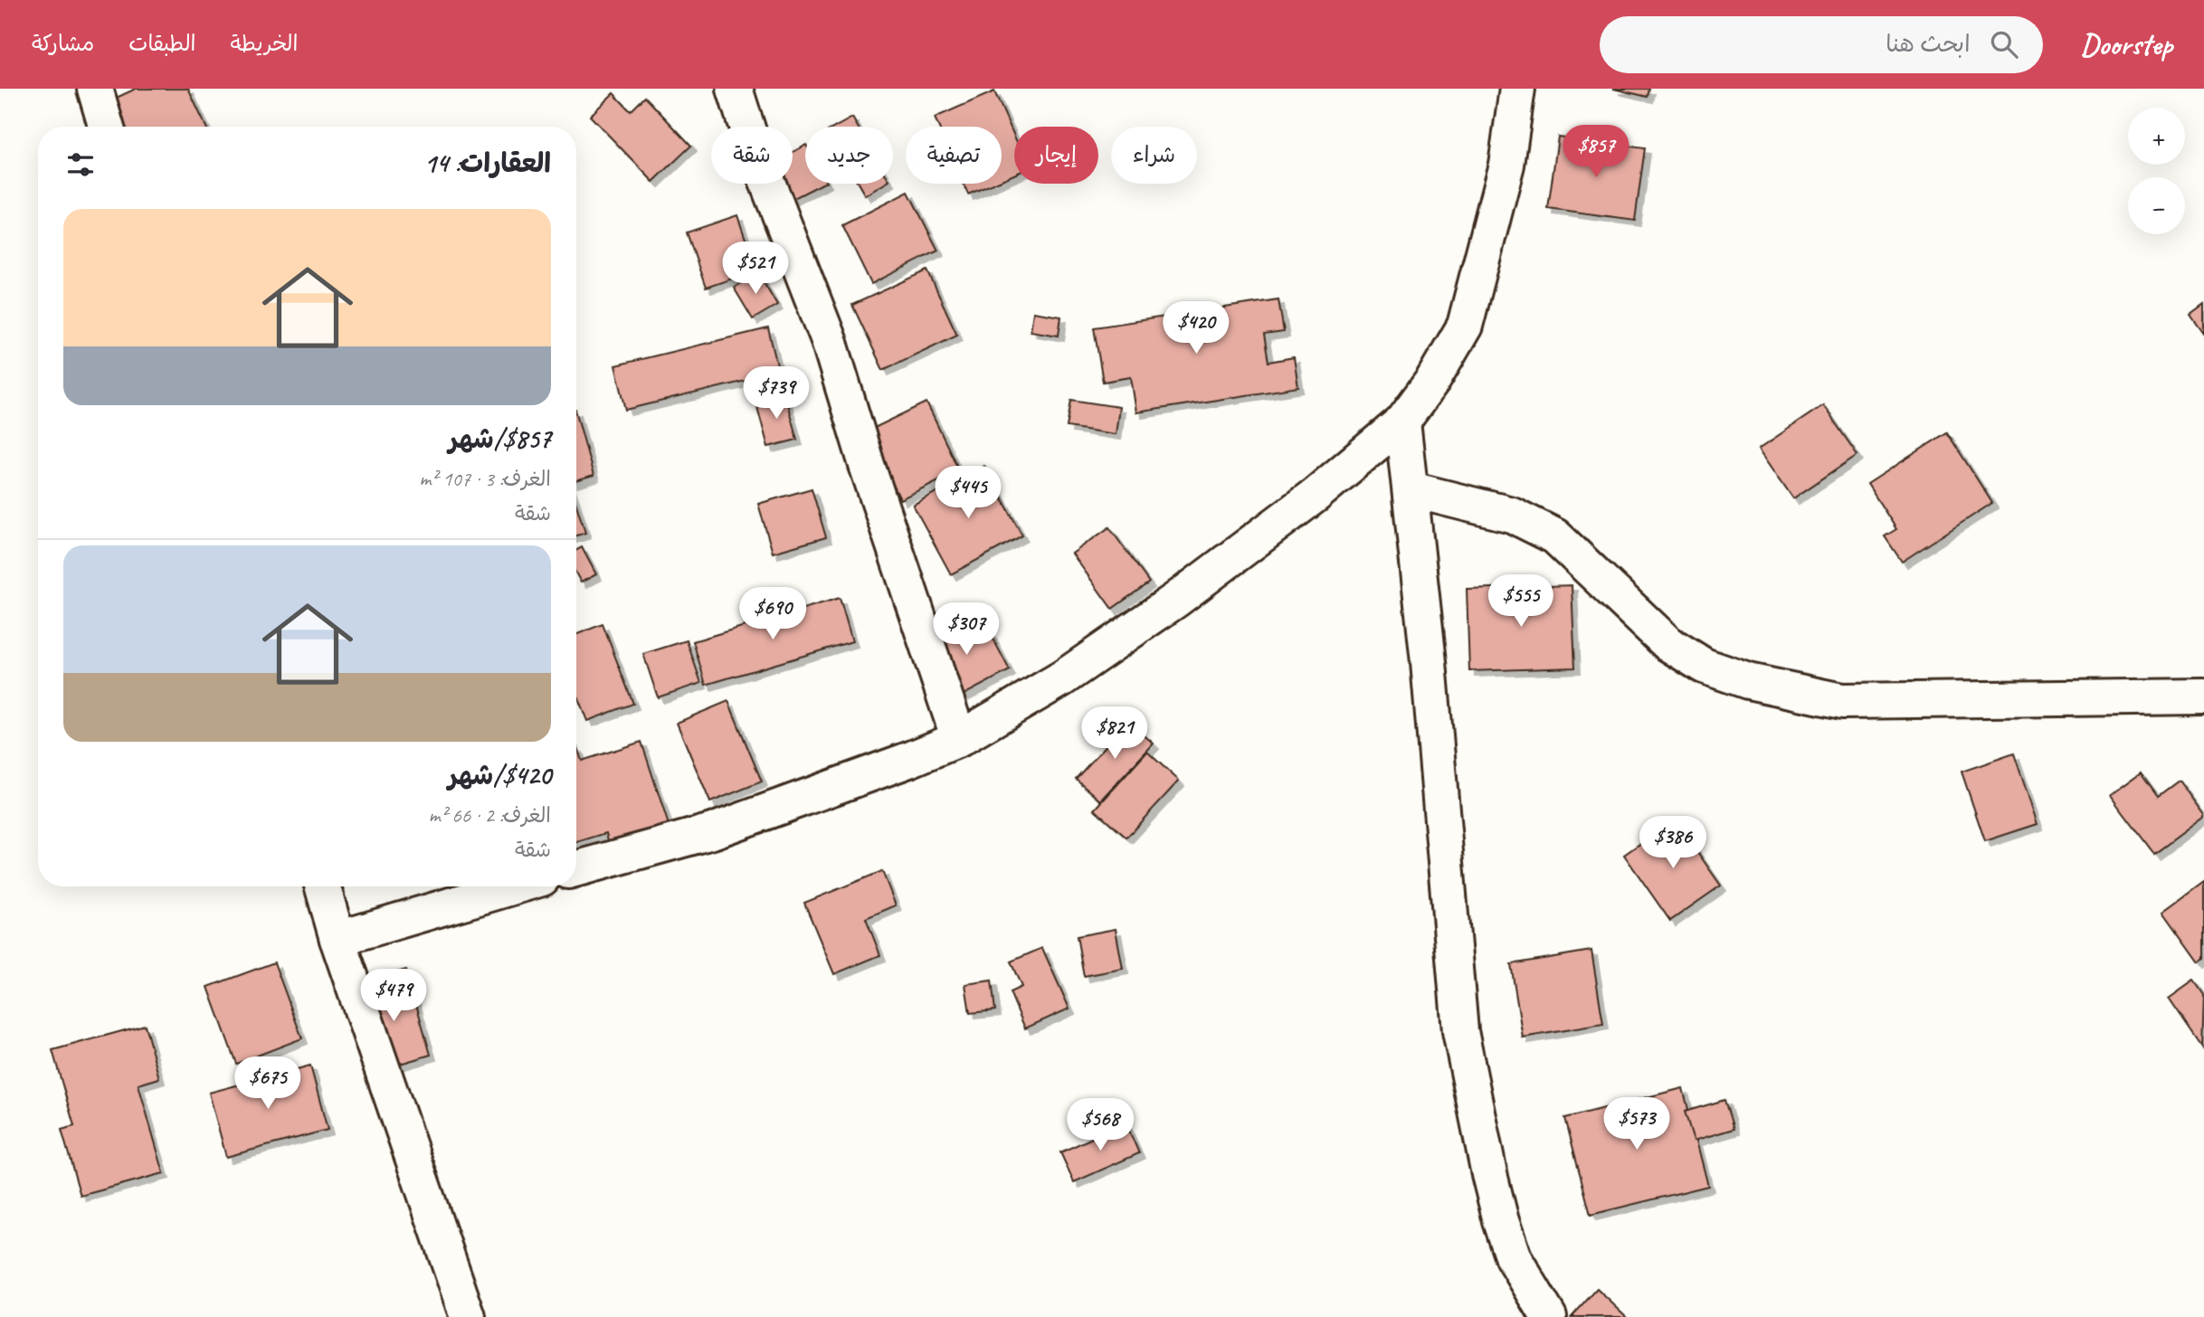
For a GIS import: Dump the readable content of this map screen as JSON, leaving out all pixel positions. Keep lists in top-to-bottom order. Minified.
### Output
{"page":{"header":"Doorstep","search":"ابحث هنا","nav":["الخريطة","الطبقات","مشاركة"],"map_buttons":["+","−"],"price":["$857","$521","$420","$739","$445","$555","$690","$307","$821","$386","$479","$675","$573","$568"],"chip":["شراء","إيجار","تصفية","جديد","شقة"],"heading":"العقارات: 14","list":[{"name":"$857/شهر","note":"الغرف: 3 · 107 m² · شقة"},{"name":"$420/شهر","note":"الغرف: 2 · 66 m² · شقة"}]}}
